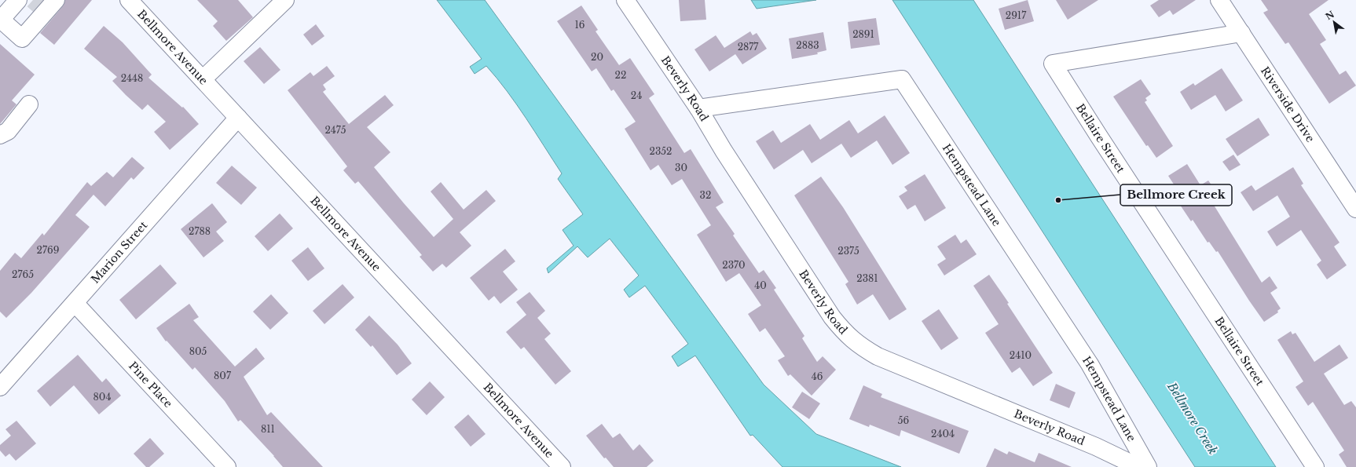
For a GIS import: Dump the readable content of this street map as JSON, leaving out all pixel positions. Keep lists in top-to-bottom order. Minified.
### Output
{"streets":{"street":["Bellmore Avenue","Beverly Road","Riverside Drive","Bellaire Street","Hempstead Lane","Marion Street","Pine Place"]},"crossings":[["Bellmore Avenue","Marion Street"],["Beverly Road","Hempstead Lane"],["Riverside Drive","Bellaire Street"],["Marion Street","Pine Place"]],"water":["Bellmore Creek"],"places":["Bellmore Creek"],"house_numbers":["2917","16","2891","2883","2877","20","22","2448","24","2475","2352","30","32","2788","2769","2375","2370","2765","2381","40","805","2410","807","46","804","56","811","2404"],"north":"top left"}
